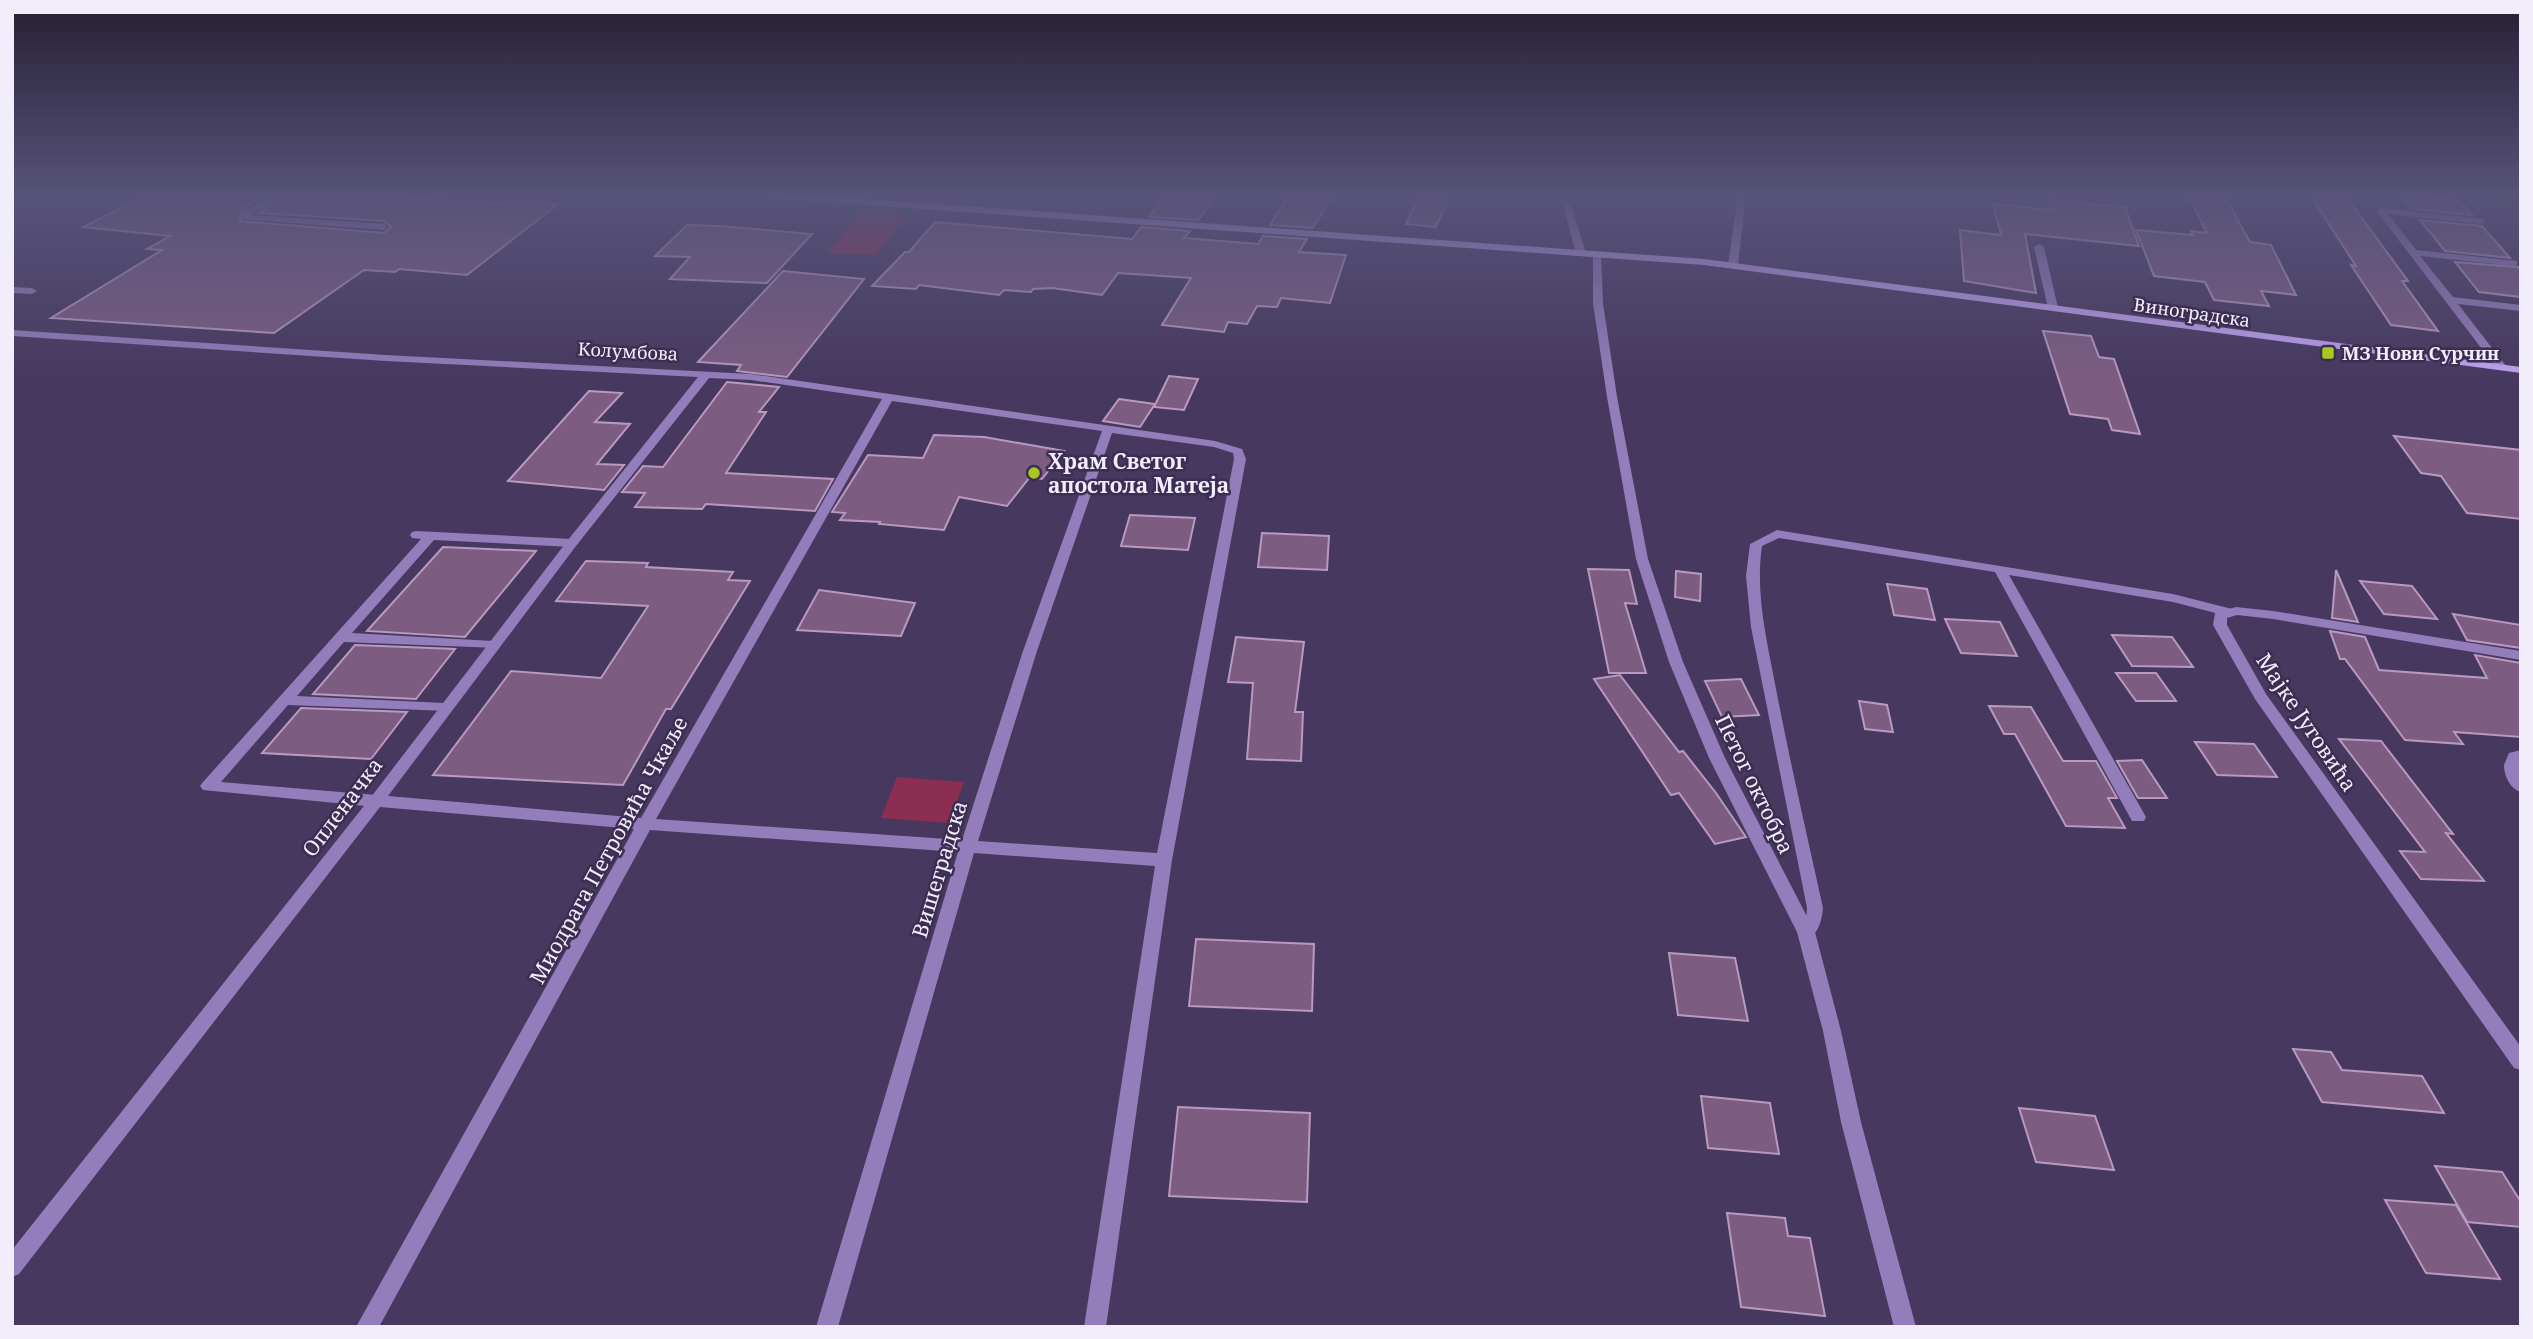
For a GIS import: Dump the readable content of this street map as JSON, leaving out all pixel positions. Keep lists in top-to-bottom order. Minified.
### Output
{"streets":{"street":["Виноградска","Колумбова","Мајке Југовића","Петог октобра","Опленачка","Миодрага Петровића Чкаље","Вишеградска"]},"crossings":[["Колумбова","Опленачка"],["Колумбова","Миодрага Петровића Чкаље"],["Колумбова","Вишеградска"]],"places":{"transit":["МЗ Нови Сурчин"],"other":["Храм Светог апостола Матеја"]}}
